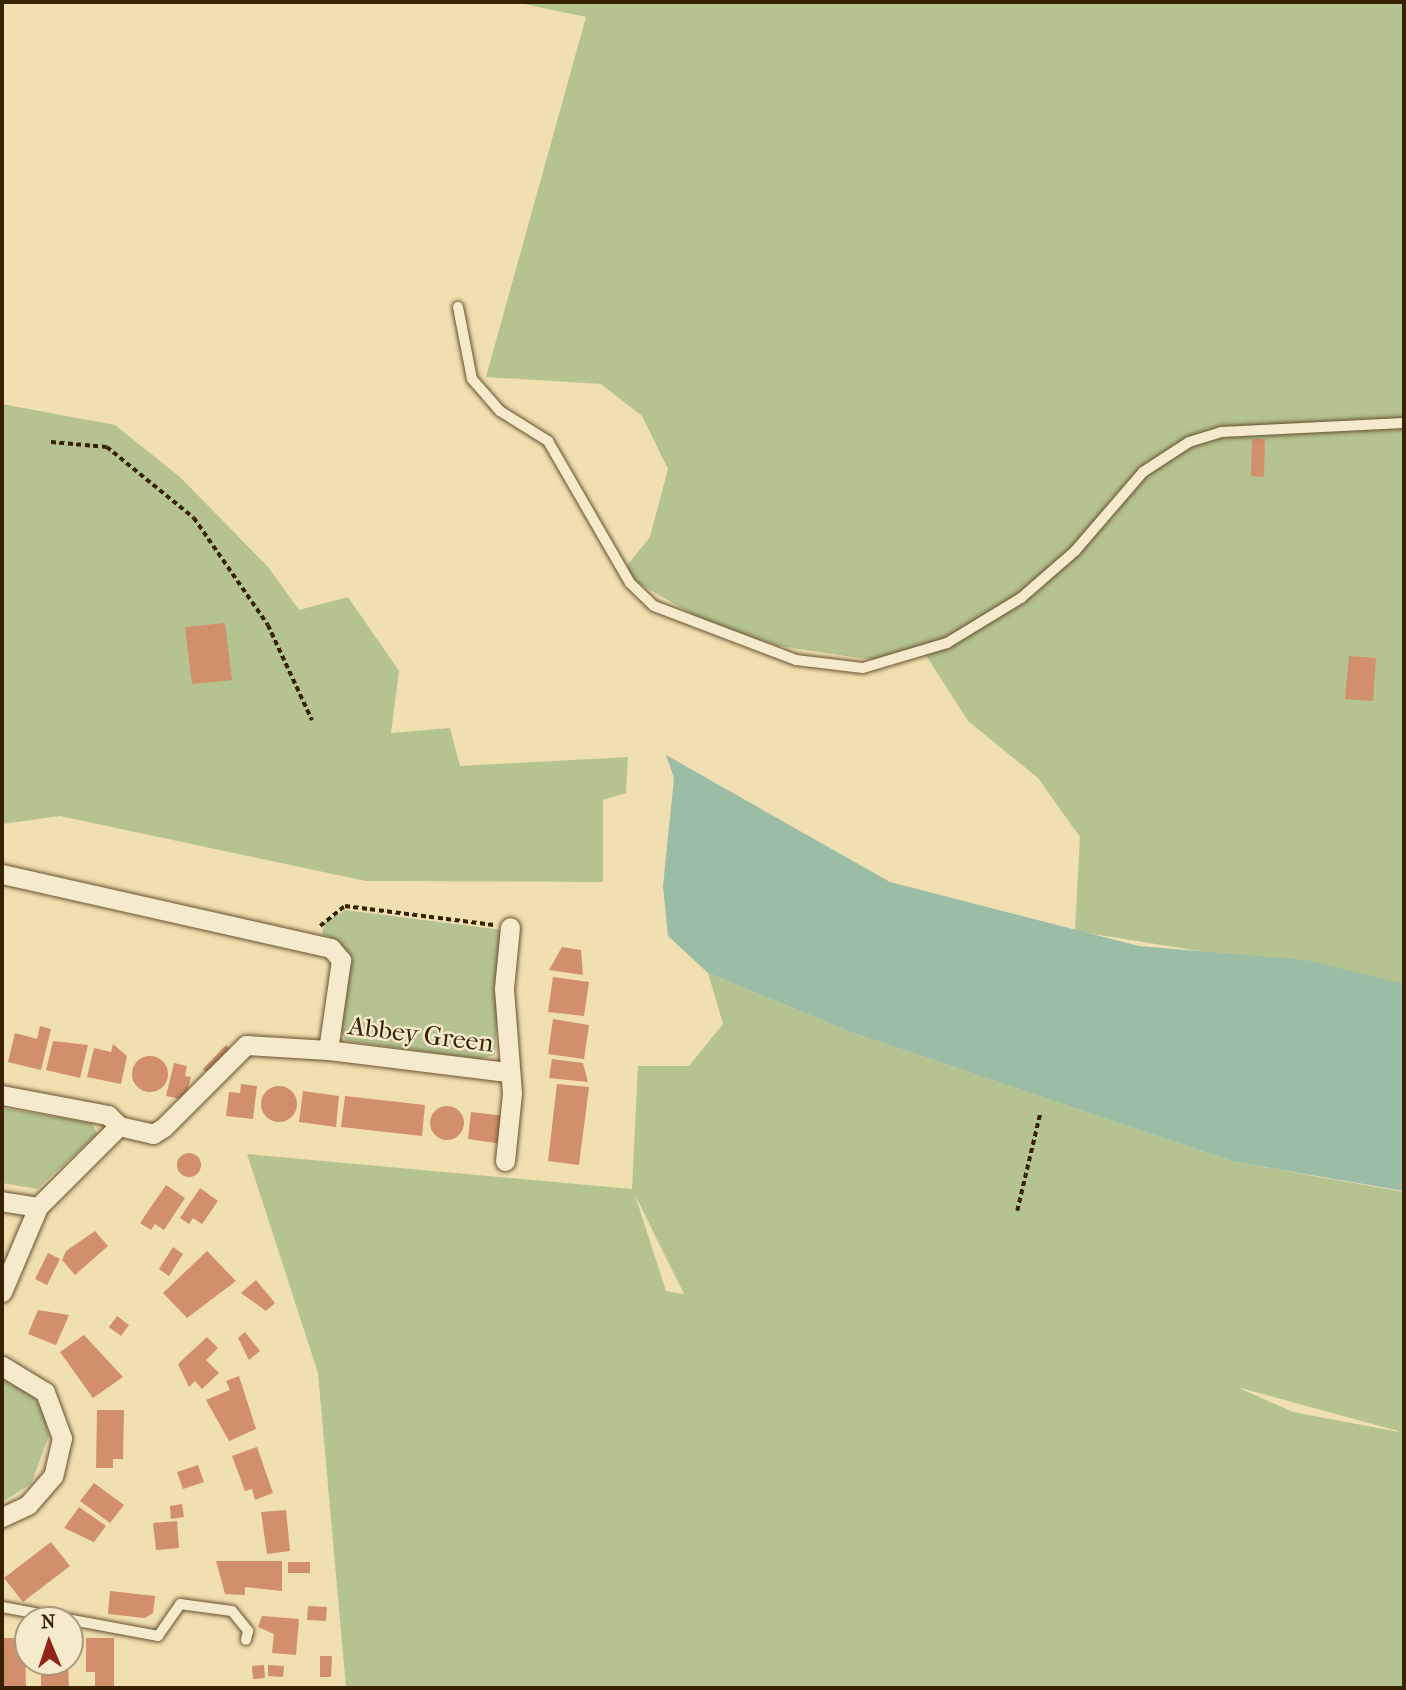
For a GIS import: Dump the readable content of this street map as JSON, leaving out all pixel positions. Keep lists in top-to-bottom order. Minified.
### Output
{"streets":{"street":["Abbey Green"]},"north":"top"}
